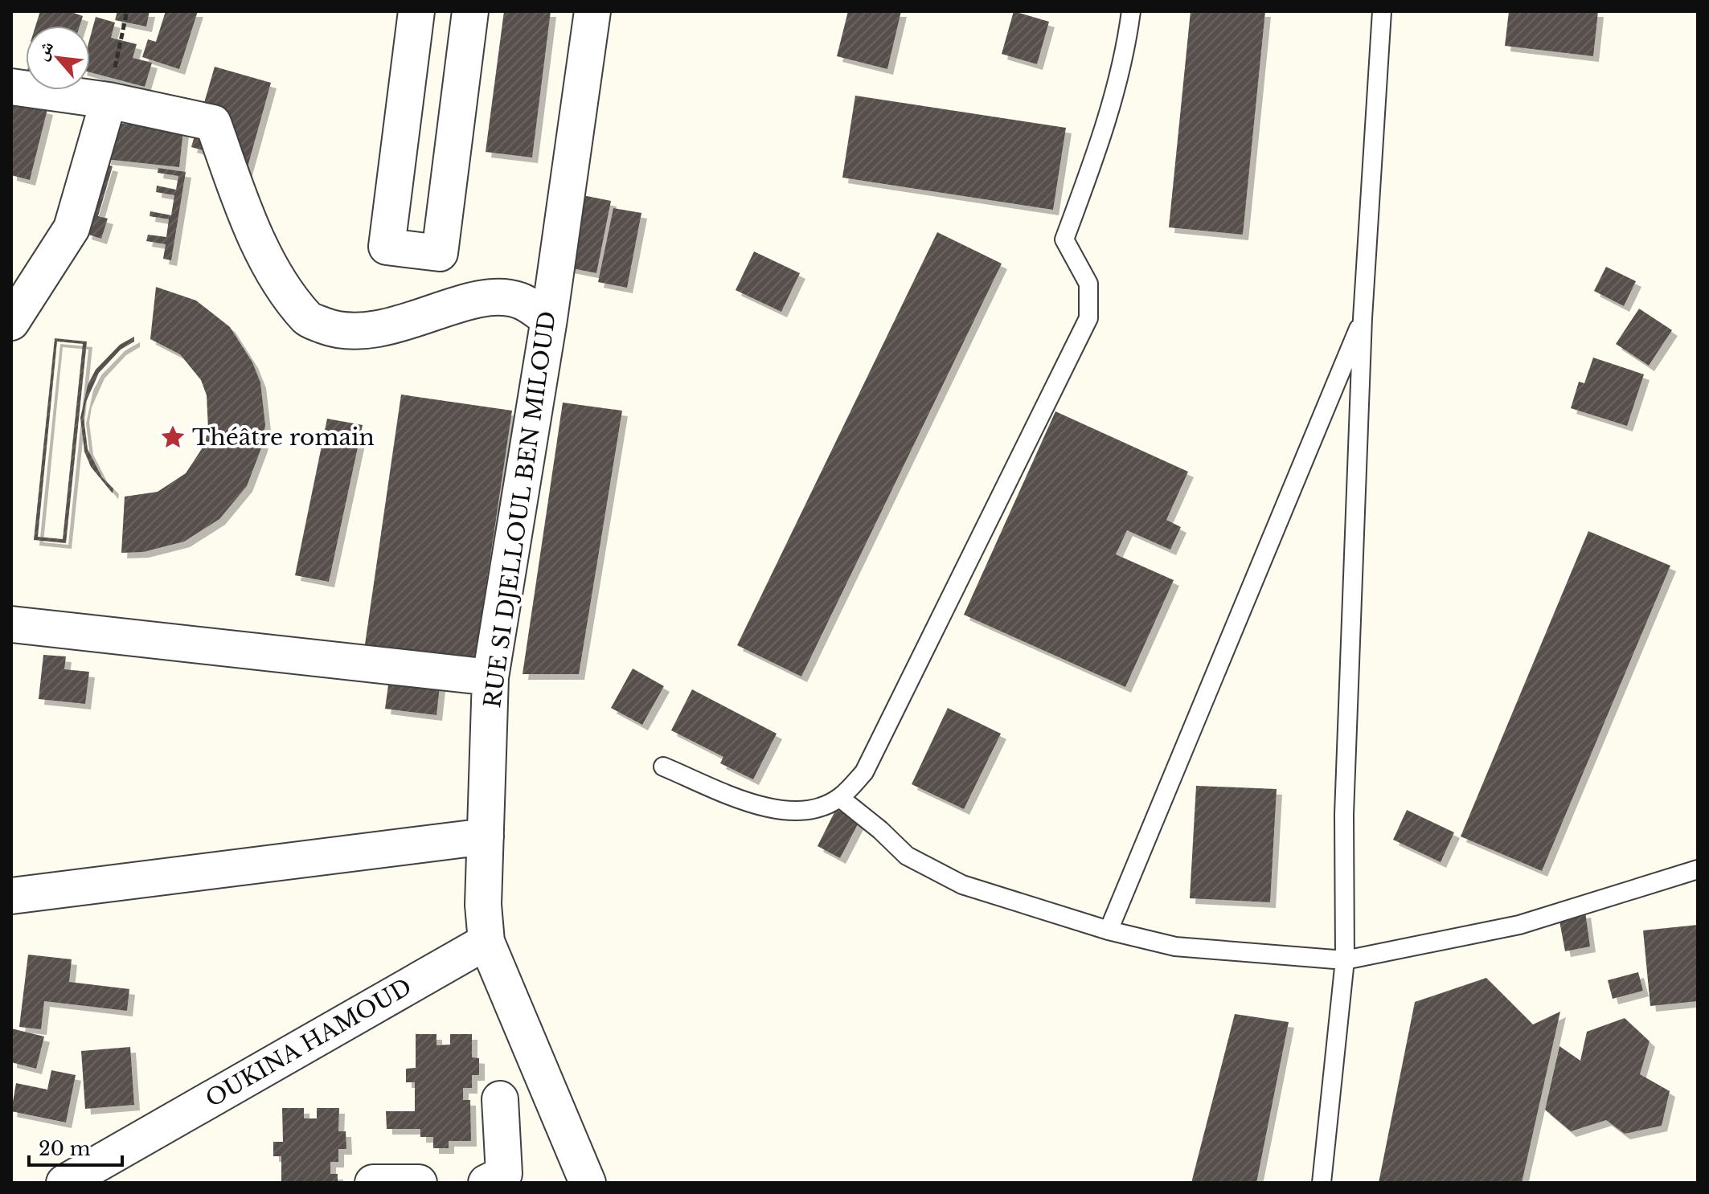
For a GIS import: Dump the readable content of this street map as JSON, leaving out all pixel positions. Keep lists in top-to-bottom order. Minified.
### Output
{"streets":{"street":["RUE SI DJELLOUL BEN MILOUD","OUKINA HAMOUD"]},"crossings":[["RUE SI DJELLOUL BEN MILOUD","OUKINA HAMOUD"]],"places":{"place":["Théâtre romain"]},"scale_bar":"20 m","north":"top left"}
